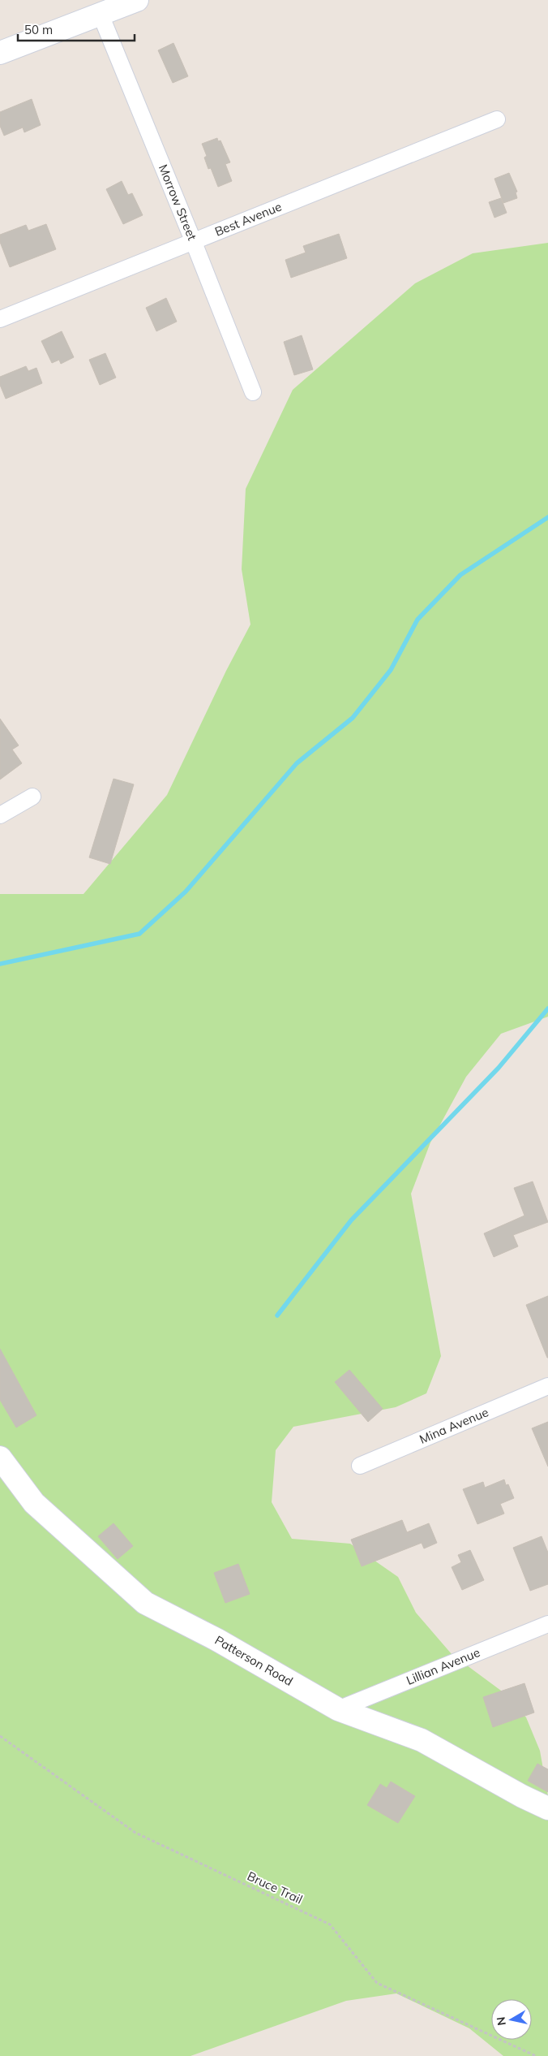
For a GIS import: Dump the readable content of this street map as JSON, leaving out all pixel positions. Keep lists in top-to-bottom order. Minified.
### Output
{"streets":{"street":["Morrow Street","Best Avenue","Mina Avenue","Patterson Road","Lillian Avenue"],"path":["Bruce Trail"]},"crossings":[["Morrow Street","Best Avenue"],["Patterson Road","Lillian Avenue"]],"scale_bar":"50 m","north":"left"}
